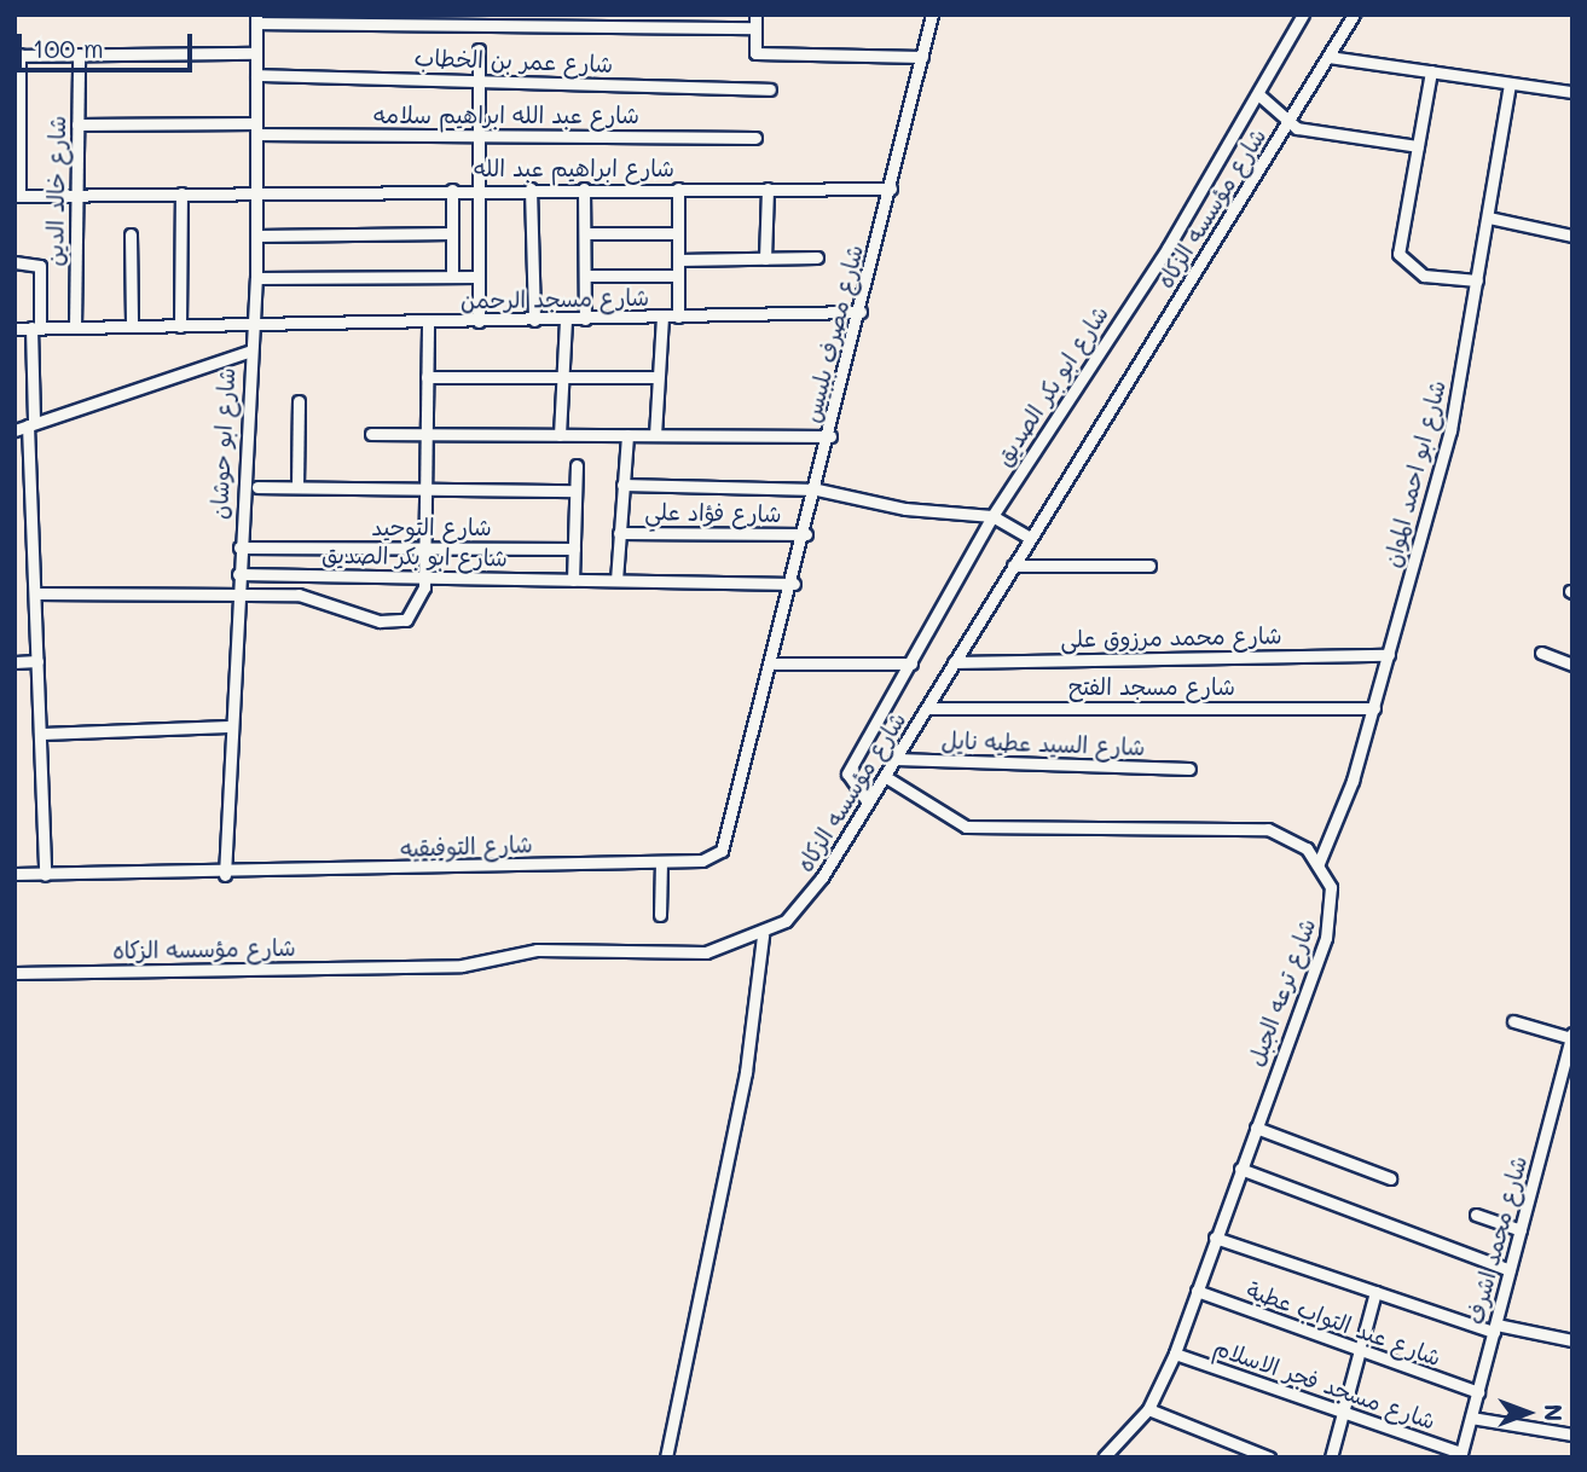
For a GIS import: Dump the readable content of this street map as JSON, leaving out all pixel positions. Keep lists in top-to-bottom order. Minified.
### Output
{"streets":{"street":["شارع عمر بن الخطاب","شارع عبد الله ابراهيم سلامه","شارع ابراهيم عبد الله","شارع خالد الدين","شارع مؤسسه الزكاه","شارع مسجد الرحمن","شارع مصرف بلبيس","شارع ابو بكر الصديق","شارع ابو حوشان","شارع ابو احمد الموان","شارع فؤاد علي","شارع التوحيد","شارع محمد مرزوق على","شارع مسجد الفتح","شارع السيد عطيه نايل","شارع التوفيقيه","شارع ترعه الجبل","شارع محمد اشرف","شارع عبد التواب عطية","شارع مسجد فجر الاسلام"]},"crossings":[["شارع عمر بن الخطاب","شارع ابو حوشان"],["شارع عبد الله ابراهيم سلامه","شارع خالد الدين"],["شارع عبد الله ابراهيم سلامه","شارع ابو حوشان"],["شارع ابراهيم عبد الله","شارع خالد الدين"],["شارع ابراهيم عبد الله","شارع مصرف بلبيس"],["شارع ابراهيم عبد الله","شارع ابو حوشان"],["شارع خالد الدين","شارع مسجد الرحمن"],["شارع مؤسسه الزكاه","شارع ابو بكر الصديق"],["شارع مؤسسه الزكاه","شارع محمد مرزوق على"],["شارع مؤسسه الزكاه","شارع مسجد الفتح"],["شارع مؤسسه الزكاه","شارع السيد عطيه نايل"],["شارع مسجد الرحمن","شارع مصرف بلبيس"],["شارع مسجد الرحمن","شارع ابو حوشان"],["شارع مصرف بلبيس","شارع ابو بكر الصديق"],["شارع مصرف بلبيس","شارع فؤاد علي"],["شارع مصرف بلبيس","شارع التوفيقيه"],["شارع ابو بكر الصديق","شارع ابو حوشان"],["شارع ابو حوشان","شارع التوحيد"],["شارع ابو حوشان","شارع التوفيقيه"],["شارع ابو احمد الموان","شارع محمد مرزوق على"],["شارع ابو احمد الموان","شارع مسجد الفتح"],["شارع ابو احمد الموان","شارع ترعه الجبل"],["شارع ترعه الجبل","شارع عبد التواب عطية"],["شارع ترعه الجبل","شارع مسجد فجر الاسلام"],["شارع محمد اشرف","شارع عبد التواب عطية"],["شارع محمد اشرف","شارع مسجد فجر الاسلام"]],"scale_bar":"100 m","north":"right"}
